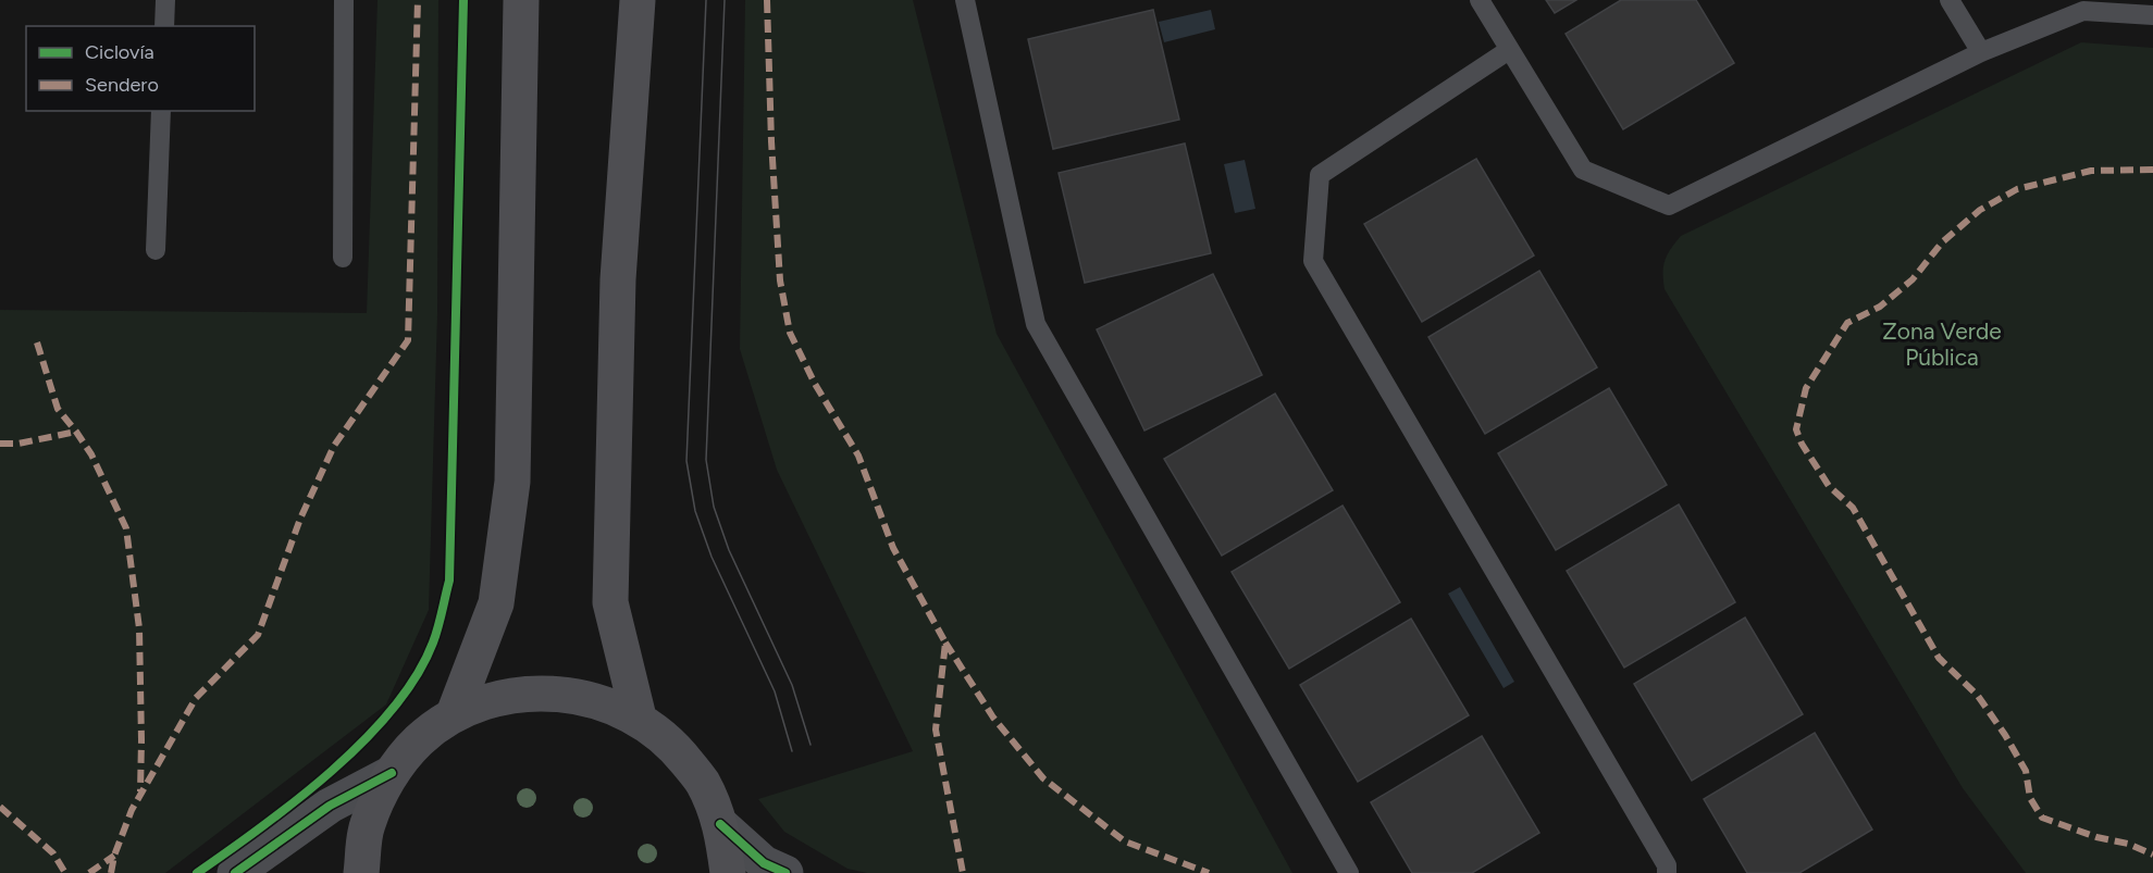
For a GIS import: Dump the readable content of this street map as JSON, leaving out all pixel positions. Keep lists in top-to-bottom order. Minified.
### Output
{"parks":["Zona Verde Pública"],"legend":["Ciclovía","Sendero"]}
